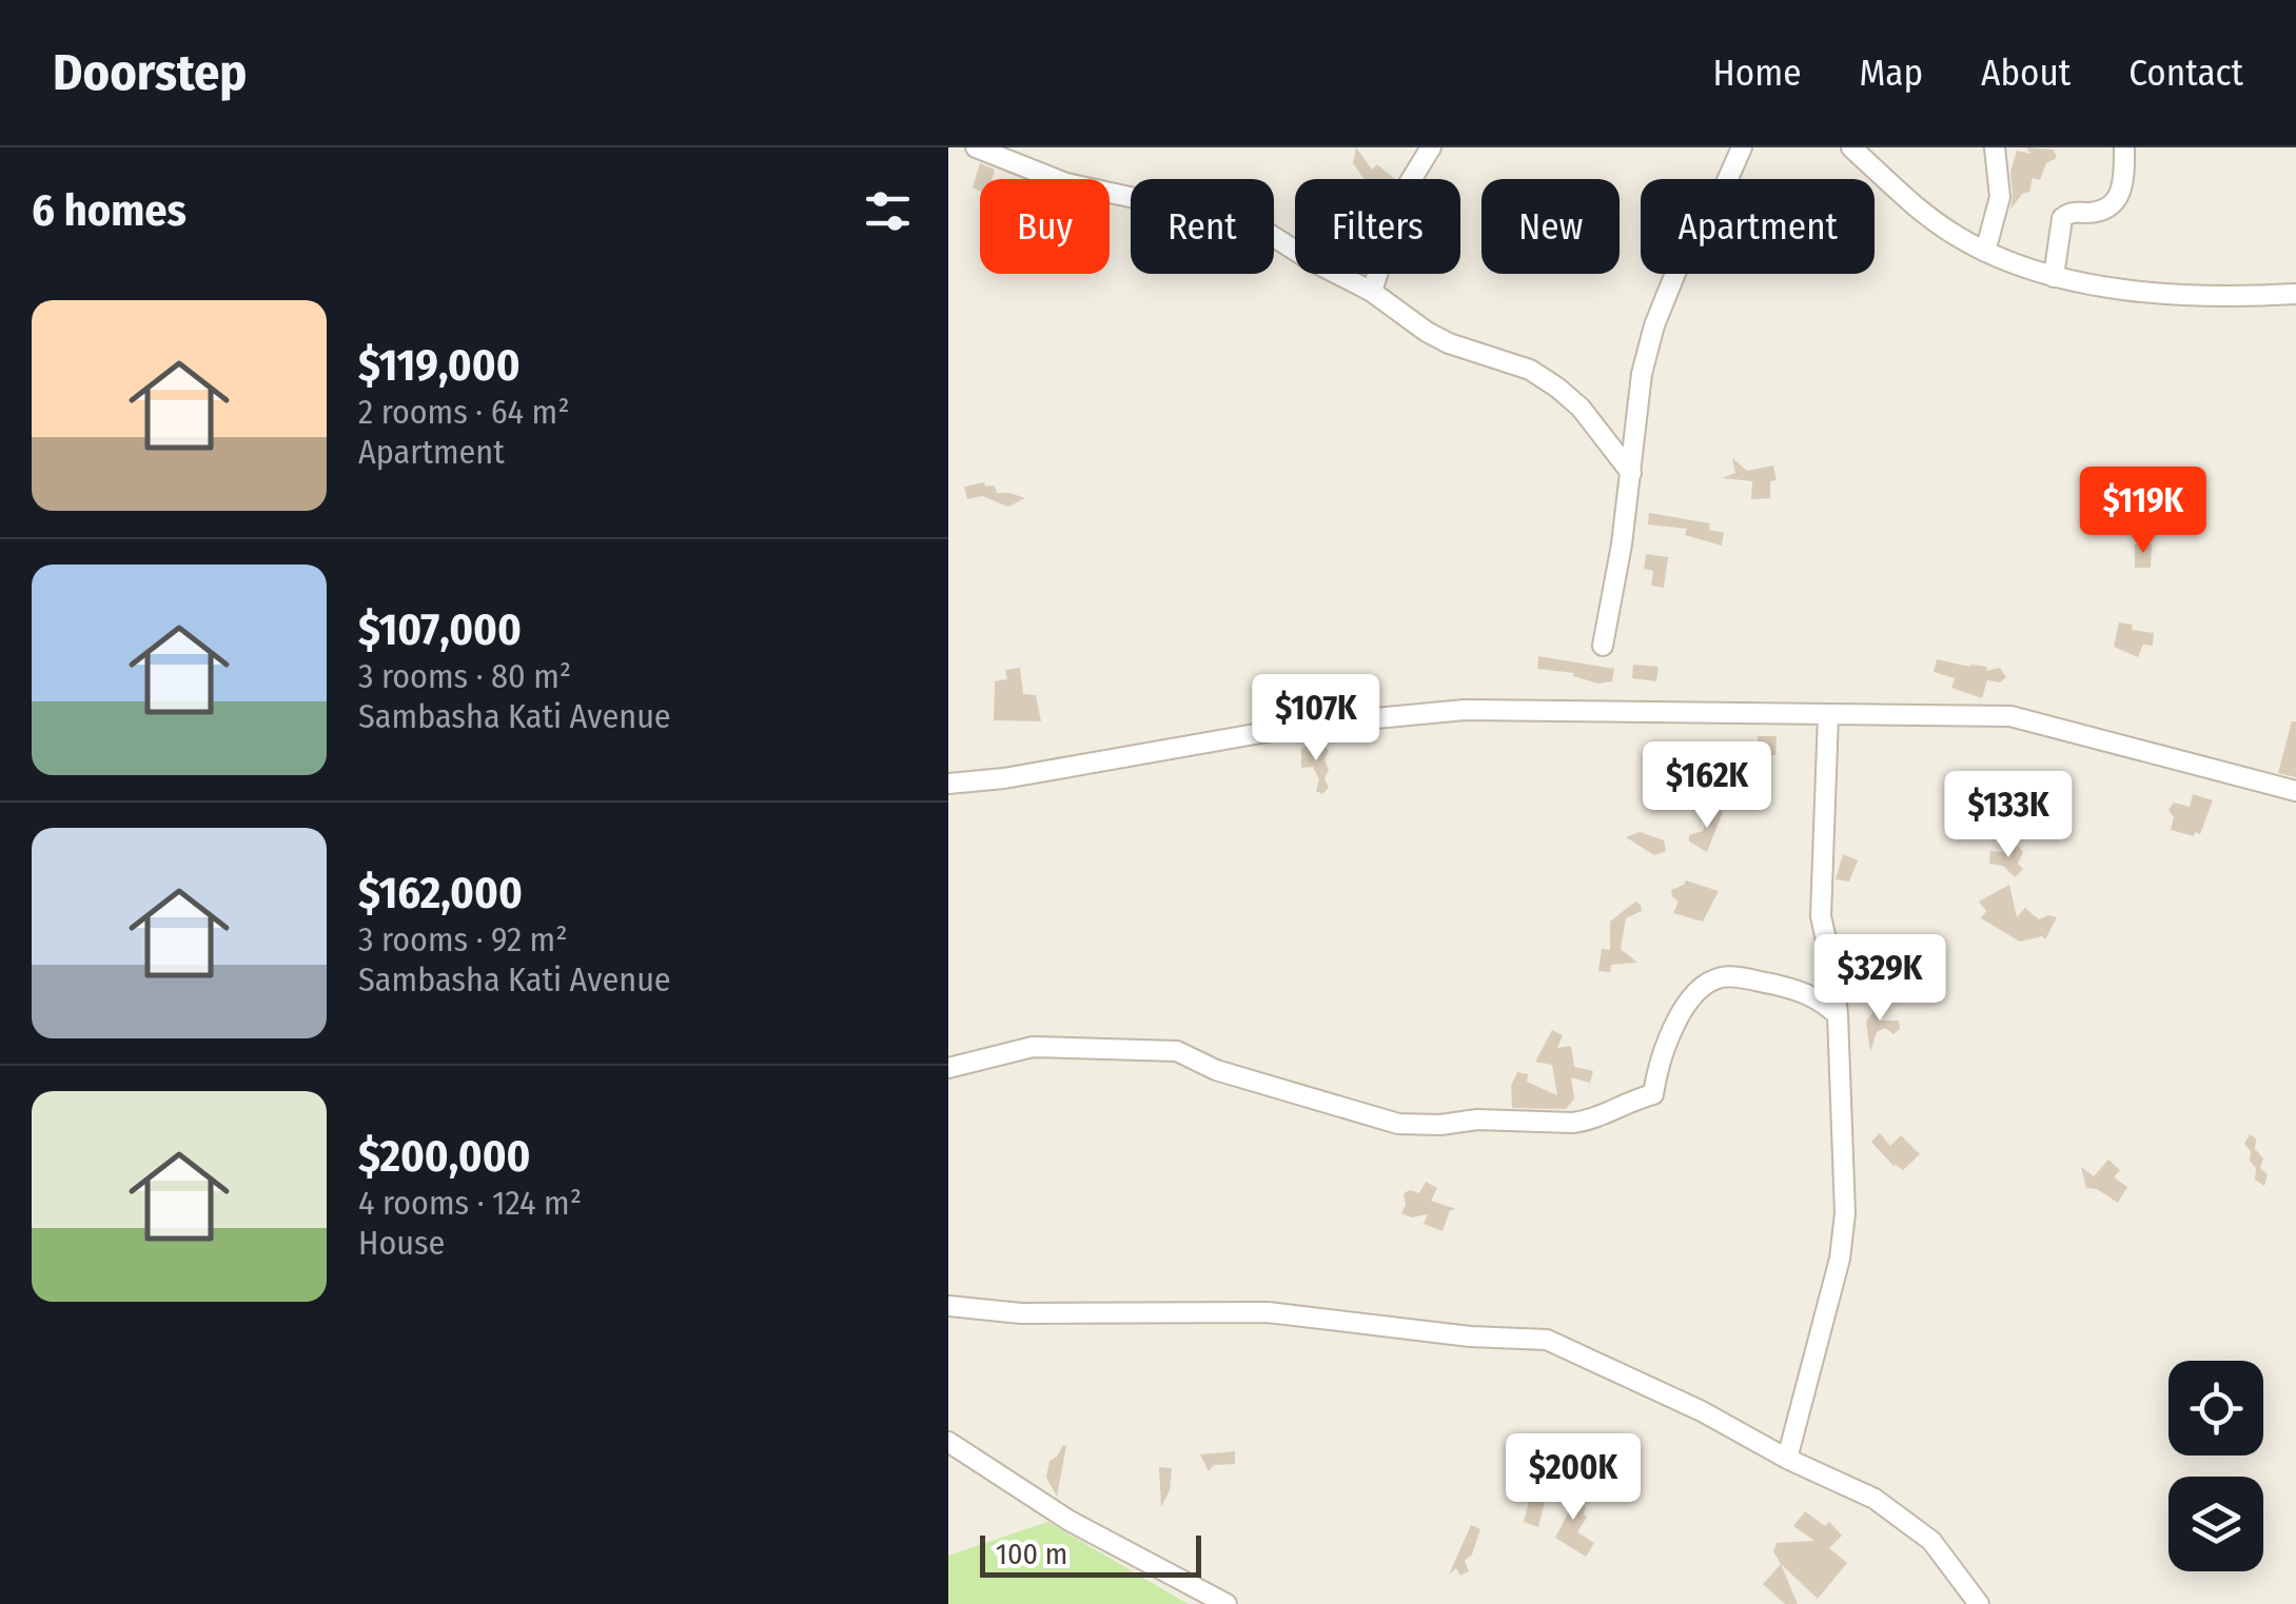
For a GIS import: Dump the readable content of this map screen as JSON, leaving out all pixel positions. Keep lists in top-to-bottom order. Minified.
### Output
{"scale_bar":"100 m","page":{"header":"Doorstep","nav":["Home","Map","About","Contact"],"heading":"6 homes","chip":["Buy","Rent","Filters","New","Apartment"],"list":[{"name":"$119,000","note":"2 rooms · 64 m² · Apartment"},{"name":"$107,000","note":"3 rooms · 80 m² · Sambasha Kati Avenue"},{"name":"$162,000","note":"3 rooms · 92 m² · Sambasha Kati Avenue"},{"name":"$200,000","note":"4 rooms · 124 m² · House"}],"price":["$119K","$107K","$162K","$133K","$329K","$200K"],"scale":"100 m"}}
